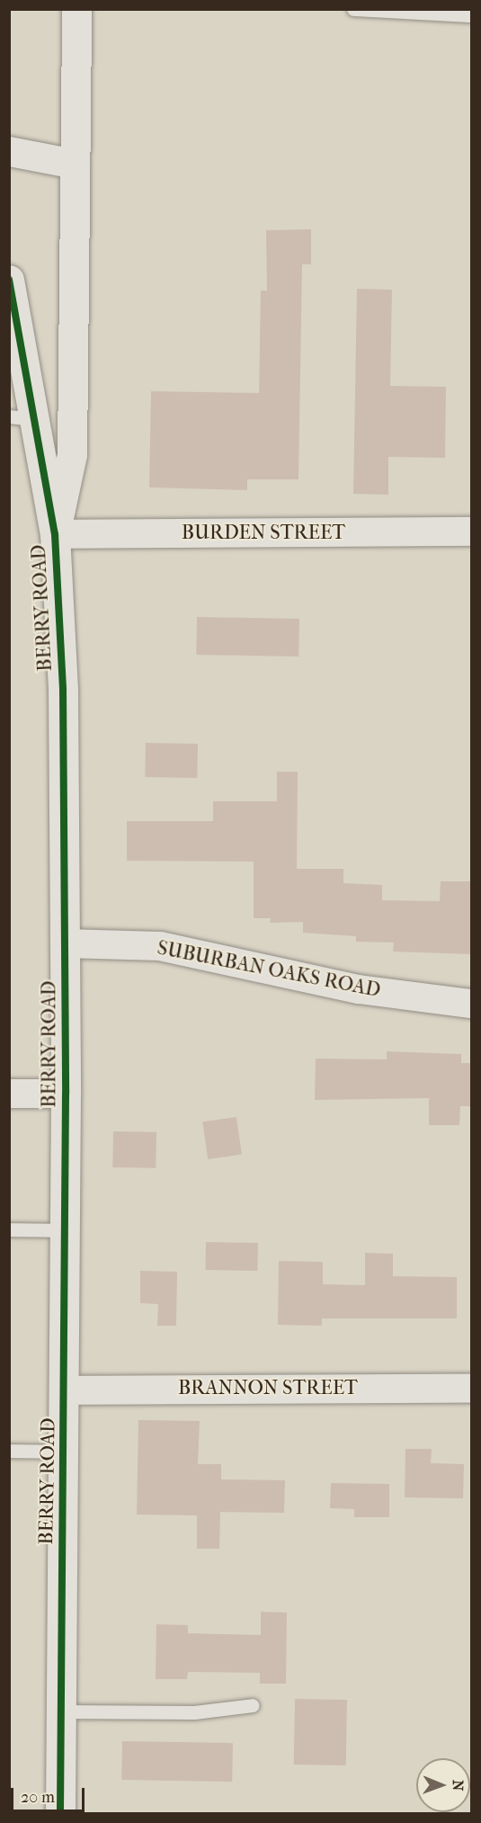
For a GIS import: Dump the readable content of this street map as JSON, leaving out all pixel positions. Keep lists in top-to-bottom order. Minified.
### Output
{"streets":{"street":["BURDEN STREET","BERRY ROAD","SUBURBAN OAKS ROAD","BRANNON STREET"]},"crossings":[["BURDEN STREET","BERRY ROAD"],["BERRY ROAD","SUBURBAN OAKS ROAD"],["BERRY ROAD","BRANNON STREET"]],"scale_bar":"20 m","north":"right"}
